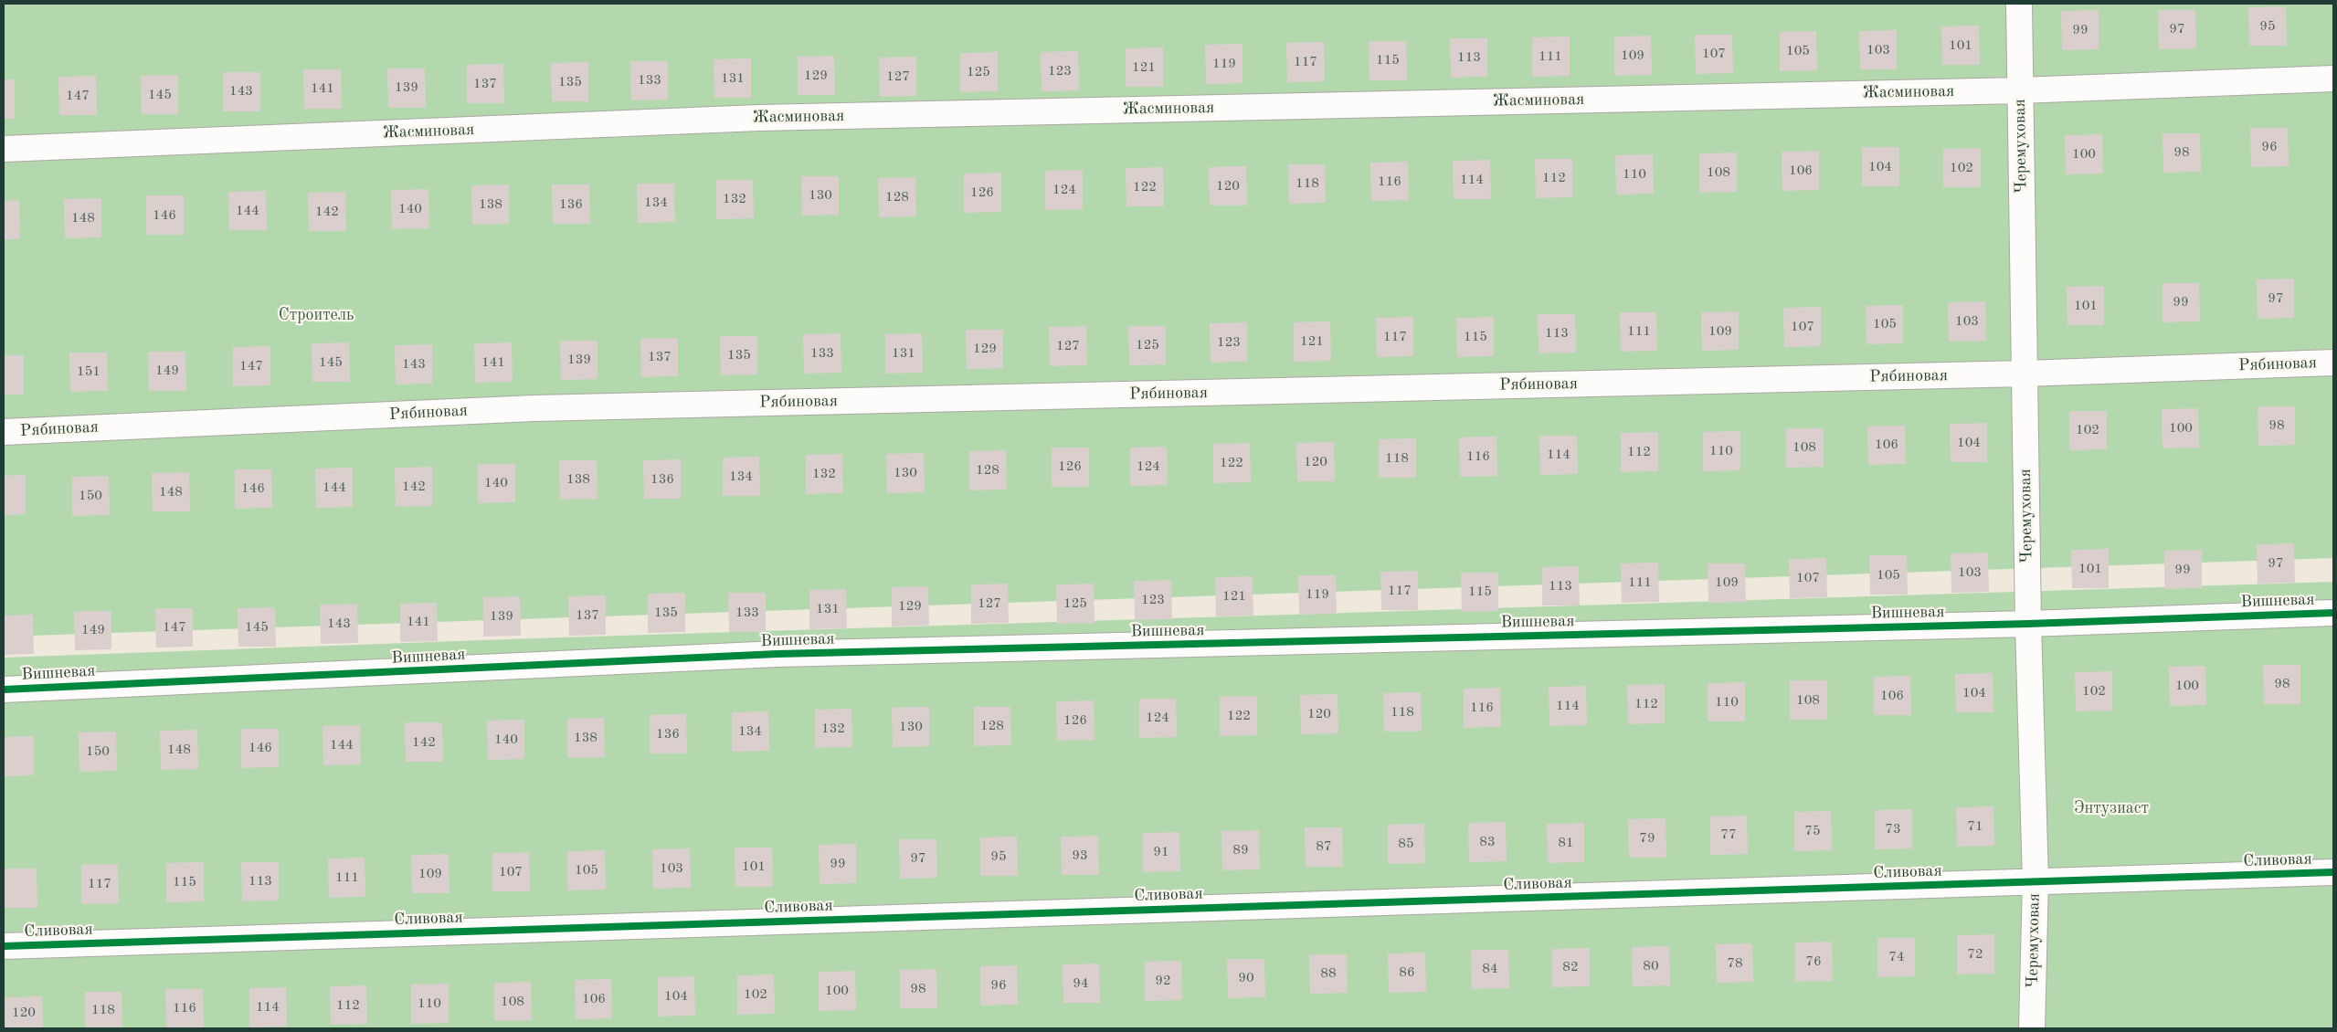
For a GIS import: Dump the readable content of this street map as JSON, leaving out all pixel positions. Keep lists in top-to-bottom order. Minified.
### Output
{"streets":{"street":["Жасминовая","Черемуховая","Рябиновая","Вишневая","Сливовая"]},"crossings":[["Жасминовая","Черемуховая"],["Черемуховая","Рябиновая"],["Черемуховая","Вишневая"],["Черемуховая","Сливовая"]],"parks":["Строитель","Энтузиаст"],"house_numbers":["95","97","99","101","103","105","107","109","111","113","115","117","119","121","123","125","129","127","131","133","135","137","139","141","143","145","147","96","98","100","104","102","106","108","110","112","114","116","118","120","122","124","126","130","128","132","134","138","136","140","144","142","146","148","97","99","101","103","105","107","111","109","113","117","115","121","123","125","127","129","133","131","135","137","139","145","141","143","147","149","151","98","100","102","104","106","108","110","112","114","116","118","120","122","126","124","128","130","132","134","138","136","140","142","144","146","148","150","97","101","99","103","105","107","111","109","113","117","115","119","121","123","127","125","129","131","135","133","137","139","141","143","147","145","149","98","100","102","104","106","108","110","112","114","116","118","120","122","124","126","128","130","132","134","136","138","140","142","144","146","148","150","71","73","75","77","79","83","81","85","87","89","91","93","95","97","99","101","103","105","107","109","111","113","115","117","72","74","76","78","80","82","84","86","88","90","92","94","96","98","100","102","104","106","108","110","112","114","116","118","120"]}
